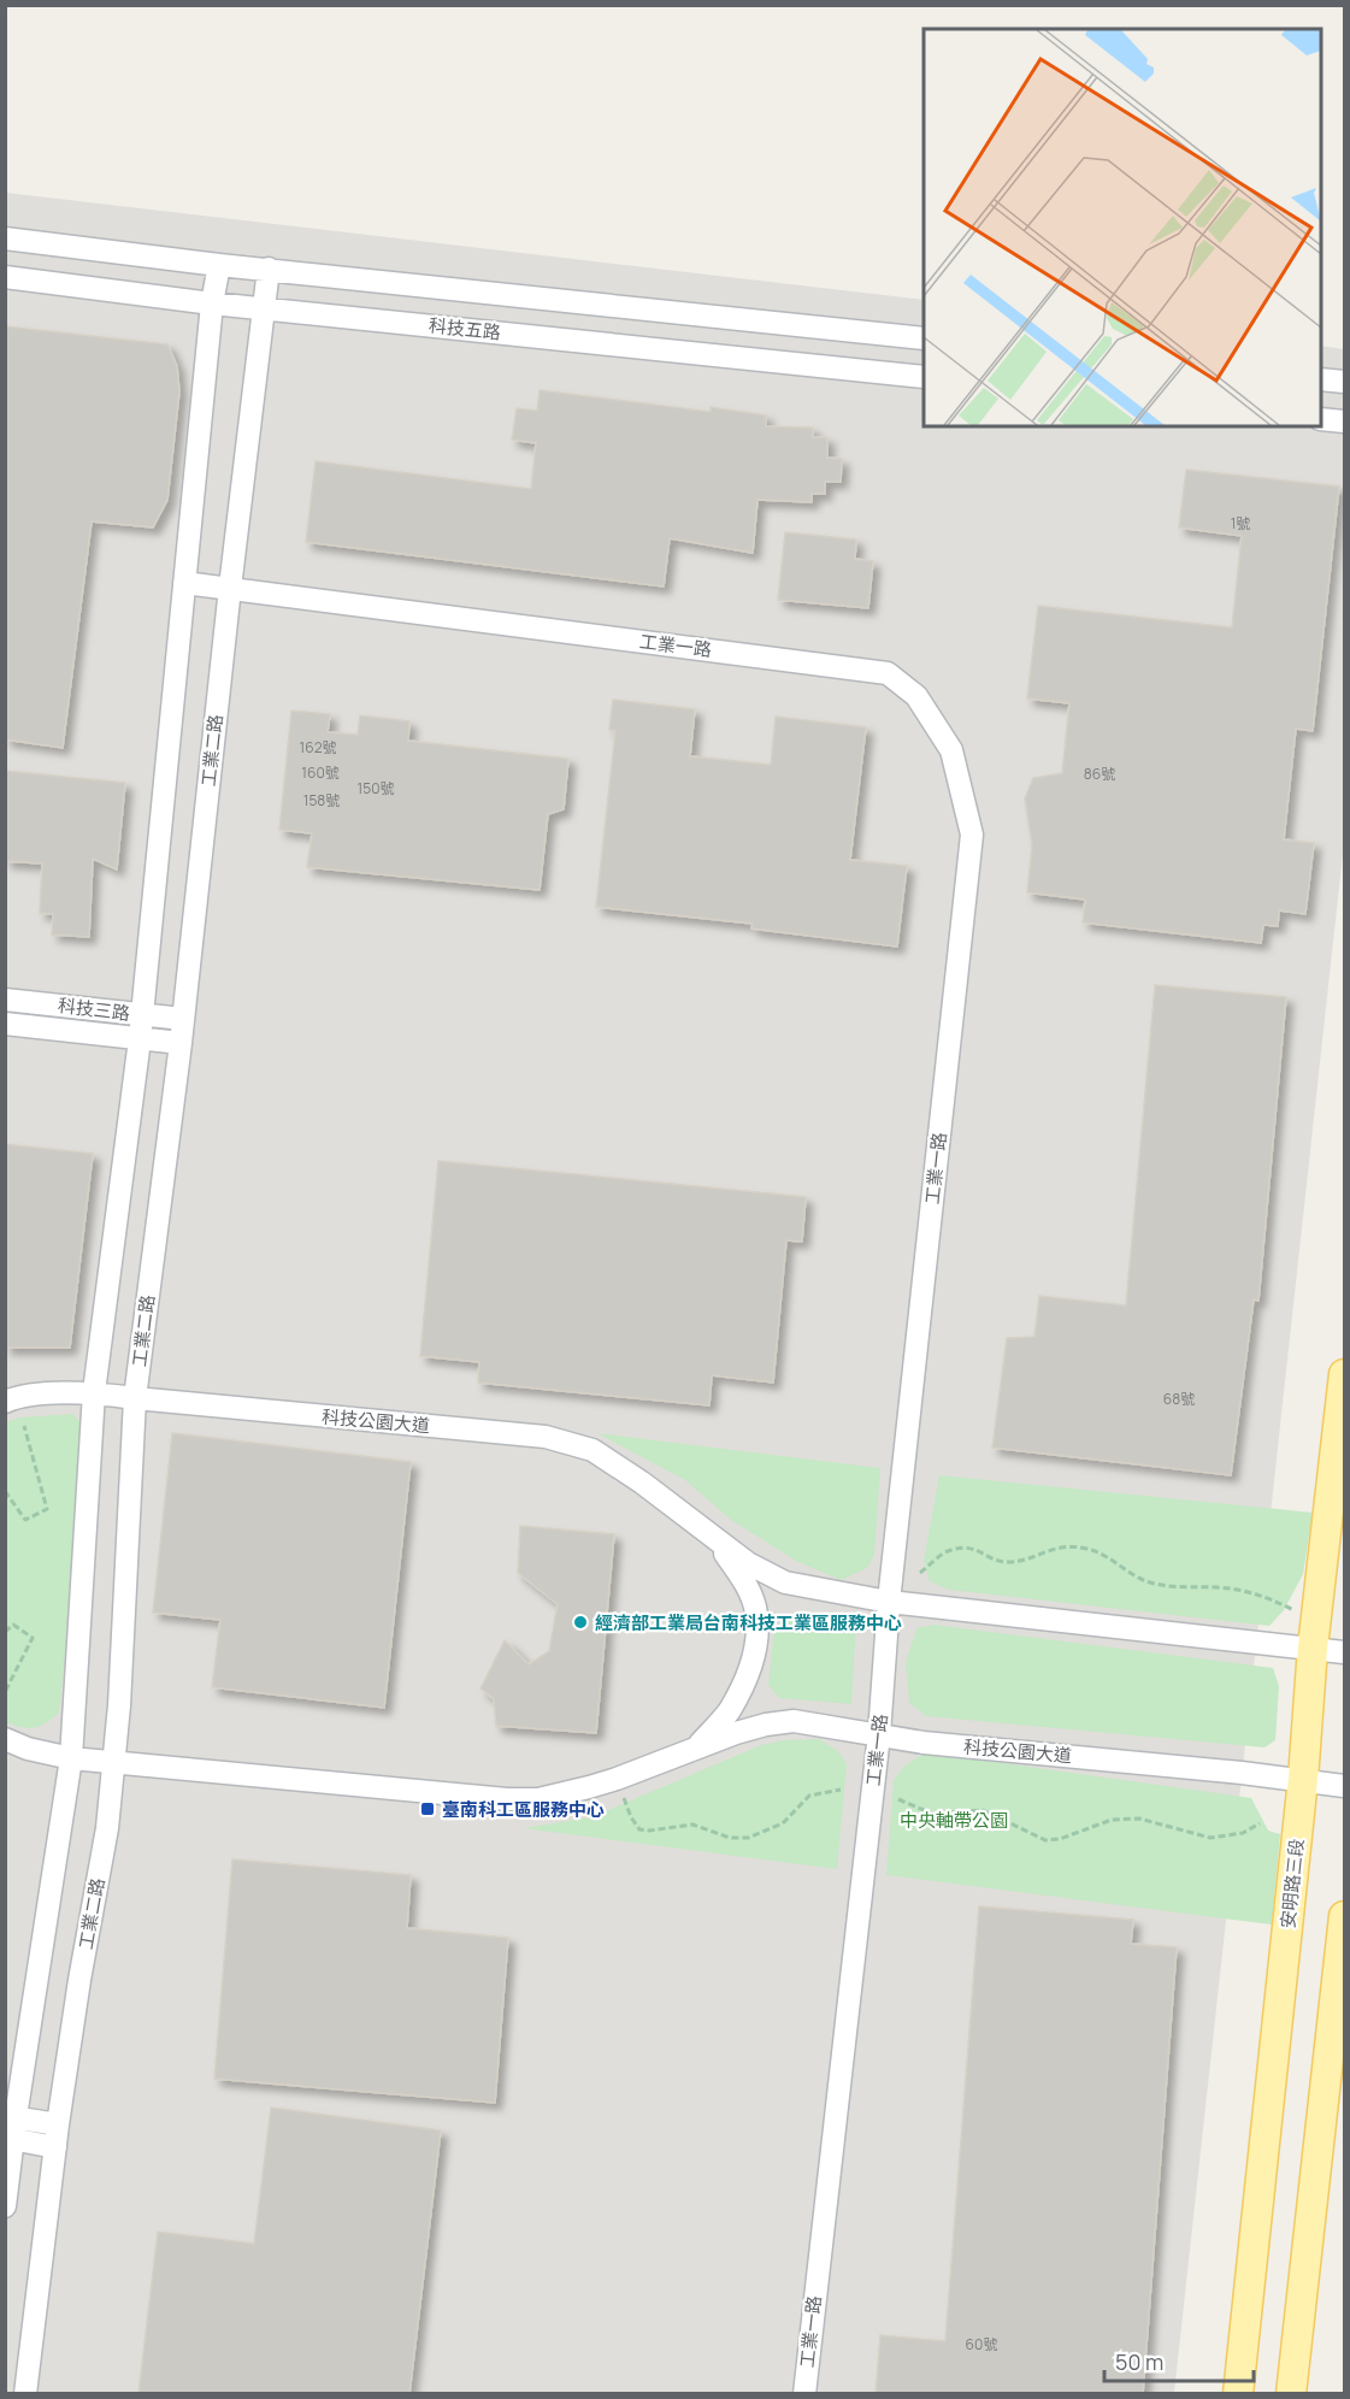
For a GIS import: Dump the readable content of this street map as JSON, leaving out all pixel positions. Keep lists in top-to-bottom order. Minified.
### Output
{"streets":{"main road":["安明路三段"],"street":["科技五路","工業一路","工業二路","科技三路","科技公園大道"]},"crossings":[["科技五路","工業二路"],["工業一路","工業二路"],["工業一路","科技公園大道"],["工業二路","科技三路"],["工業二路","科技公園大道"],["科技公園大道","安明路三段"]],"parks":["中央軸帶公園"],"places":{"other":["經濟部工業局台南科技工業區服務中心"],"transit":["臺南科工區服務中心"]},"house_numbers":["1號","162號","160號","86號","150號","158號","68號","60號"],"scale_bar":"50 m"}
